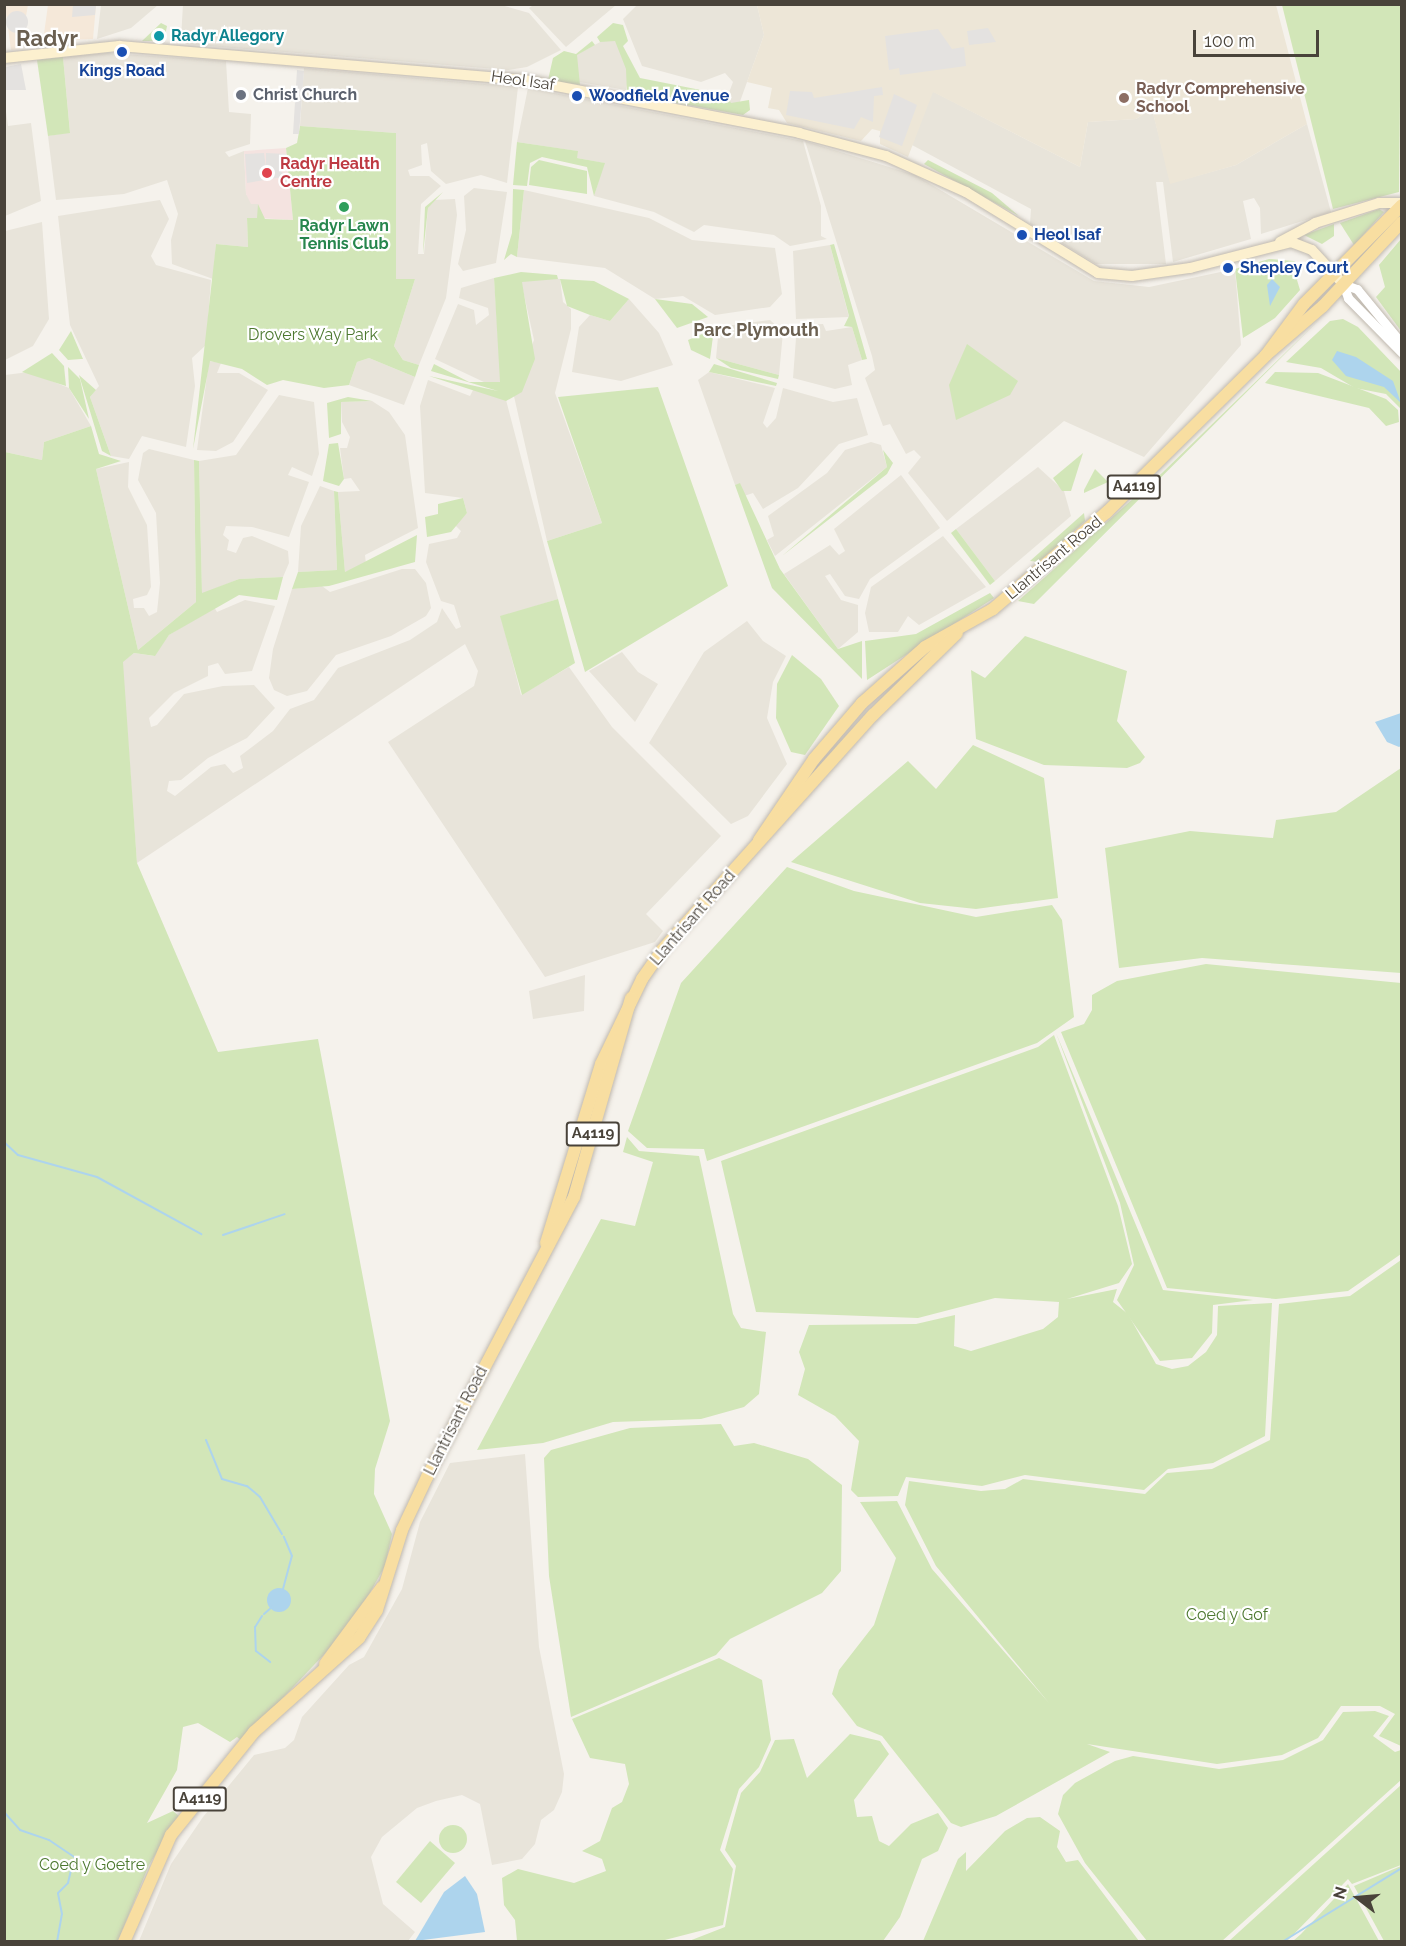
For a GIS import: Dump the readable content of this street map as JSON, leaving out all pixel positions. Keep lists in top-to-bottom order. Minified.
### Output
{"streets":{"main road":["Heol Isaf","A4119","Llantrisant Road"]},"crossings":[["Heol Isaf","Llantrisant Road"]],"districts":["Radyr","Parc Plymouth"],"parks":["Drovers Way Park","Coed y Gof","Coed y Goetre"],"places":["Radyr Allegory","Kings Road","Christ Church","Woodfield Avenue","Radyr Comprehensive School","Radyr Health Centre","Radyr Lawn Tennis Club","Heol Isaf","Shepley Court"],"scale_bar":"100 m","north":"left"}
